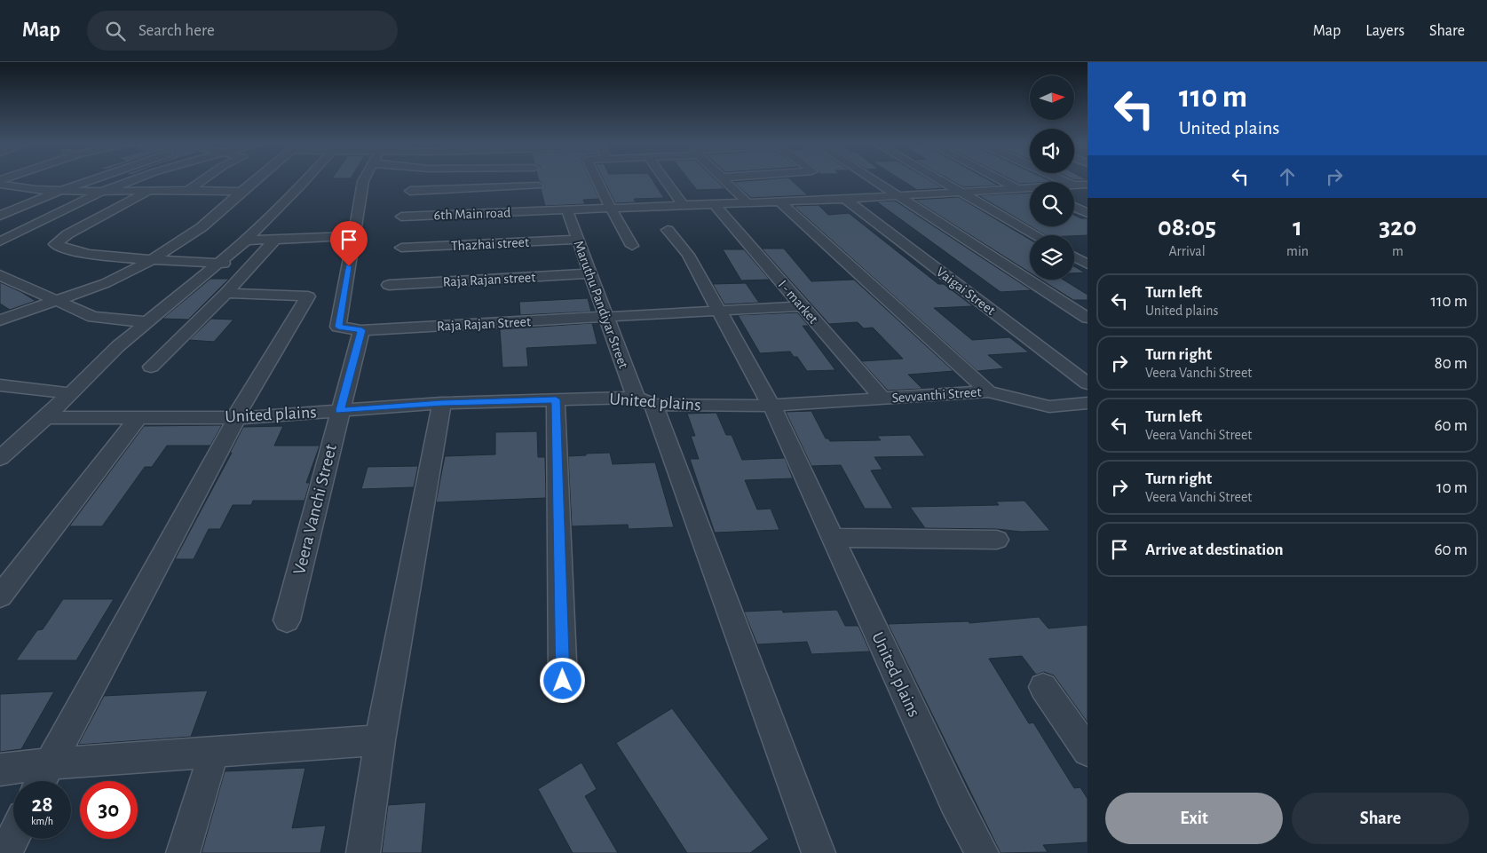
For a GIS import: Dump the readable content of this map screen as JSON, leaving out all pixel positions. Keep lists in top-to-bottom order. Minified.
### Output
{"streets":{"street":["6th Main road","Thazhai street","Raja Rajan street","Vaigai Street","I - market","Maruthu Pandiyar Street","Raja Rajan Street","Sevvanthi Street","United plains","Veera Vanchi Street"]},"crossings":[["Thazhai street","Maruthu Pandiyar Street"],["Raja Rajan street","Maruthu Pandiyar Street"],["I - market","Maruthu Pandiyar Street"],["I - market","Raja Rajan Street"],["I - market","Sevvanthi Street"],["Maruthu Pandiyar Street","Raja Rajan Street"],["Maruthu Pandiyar Street","United plains"],["Raja Rajan Street","Veera Vanchi Street"],["Sevvanthi Street","United plains"],["United plains","Veera Vanchi Street"]],"north":"right","page":{"header":"Map","search":"Search here","nav":["Map","Layers","Share"],"turn":["110 m","United plains"],"eta":["08:05","Arrival","1","min","320","m"],"list":[{"name":"Turn left","note":"United plains","value":"110 m"},{"name":"Turn right","note":"Veera Vanchi Street","value":"80 m"},{"name":"Turn left","note":"Veera Vanchi Street","value":"60 m"},{"name":"Turn right","note":"Veera Vanchi Street","value":"10 m"},{"name":"Arrive at destination","value":"60 m"}],"speed":"28 km/h","limit":"30","buttons":["Exit","Share"]}}
